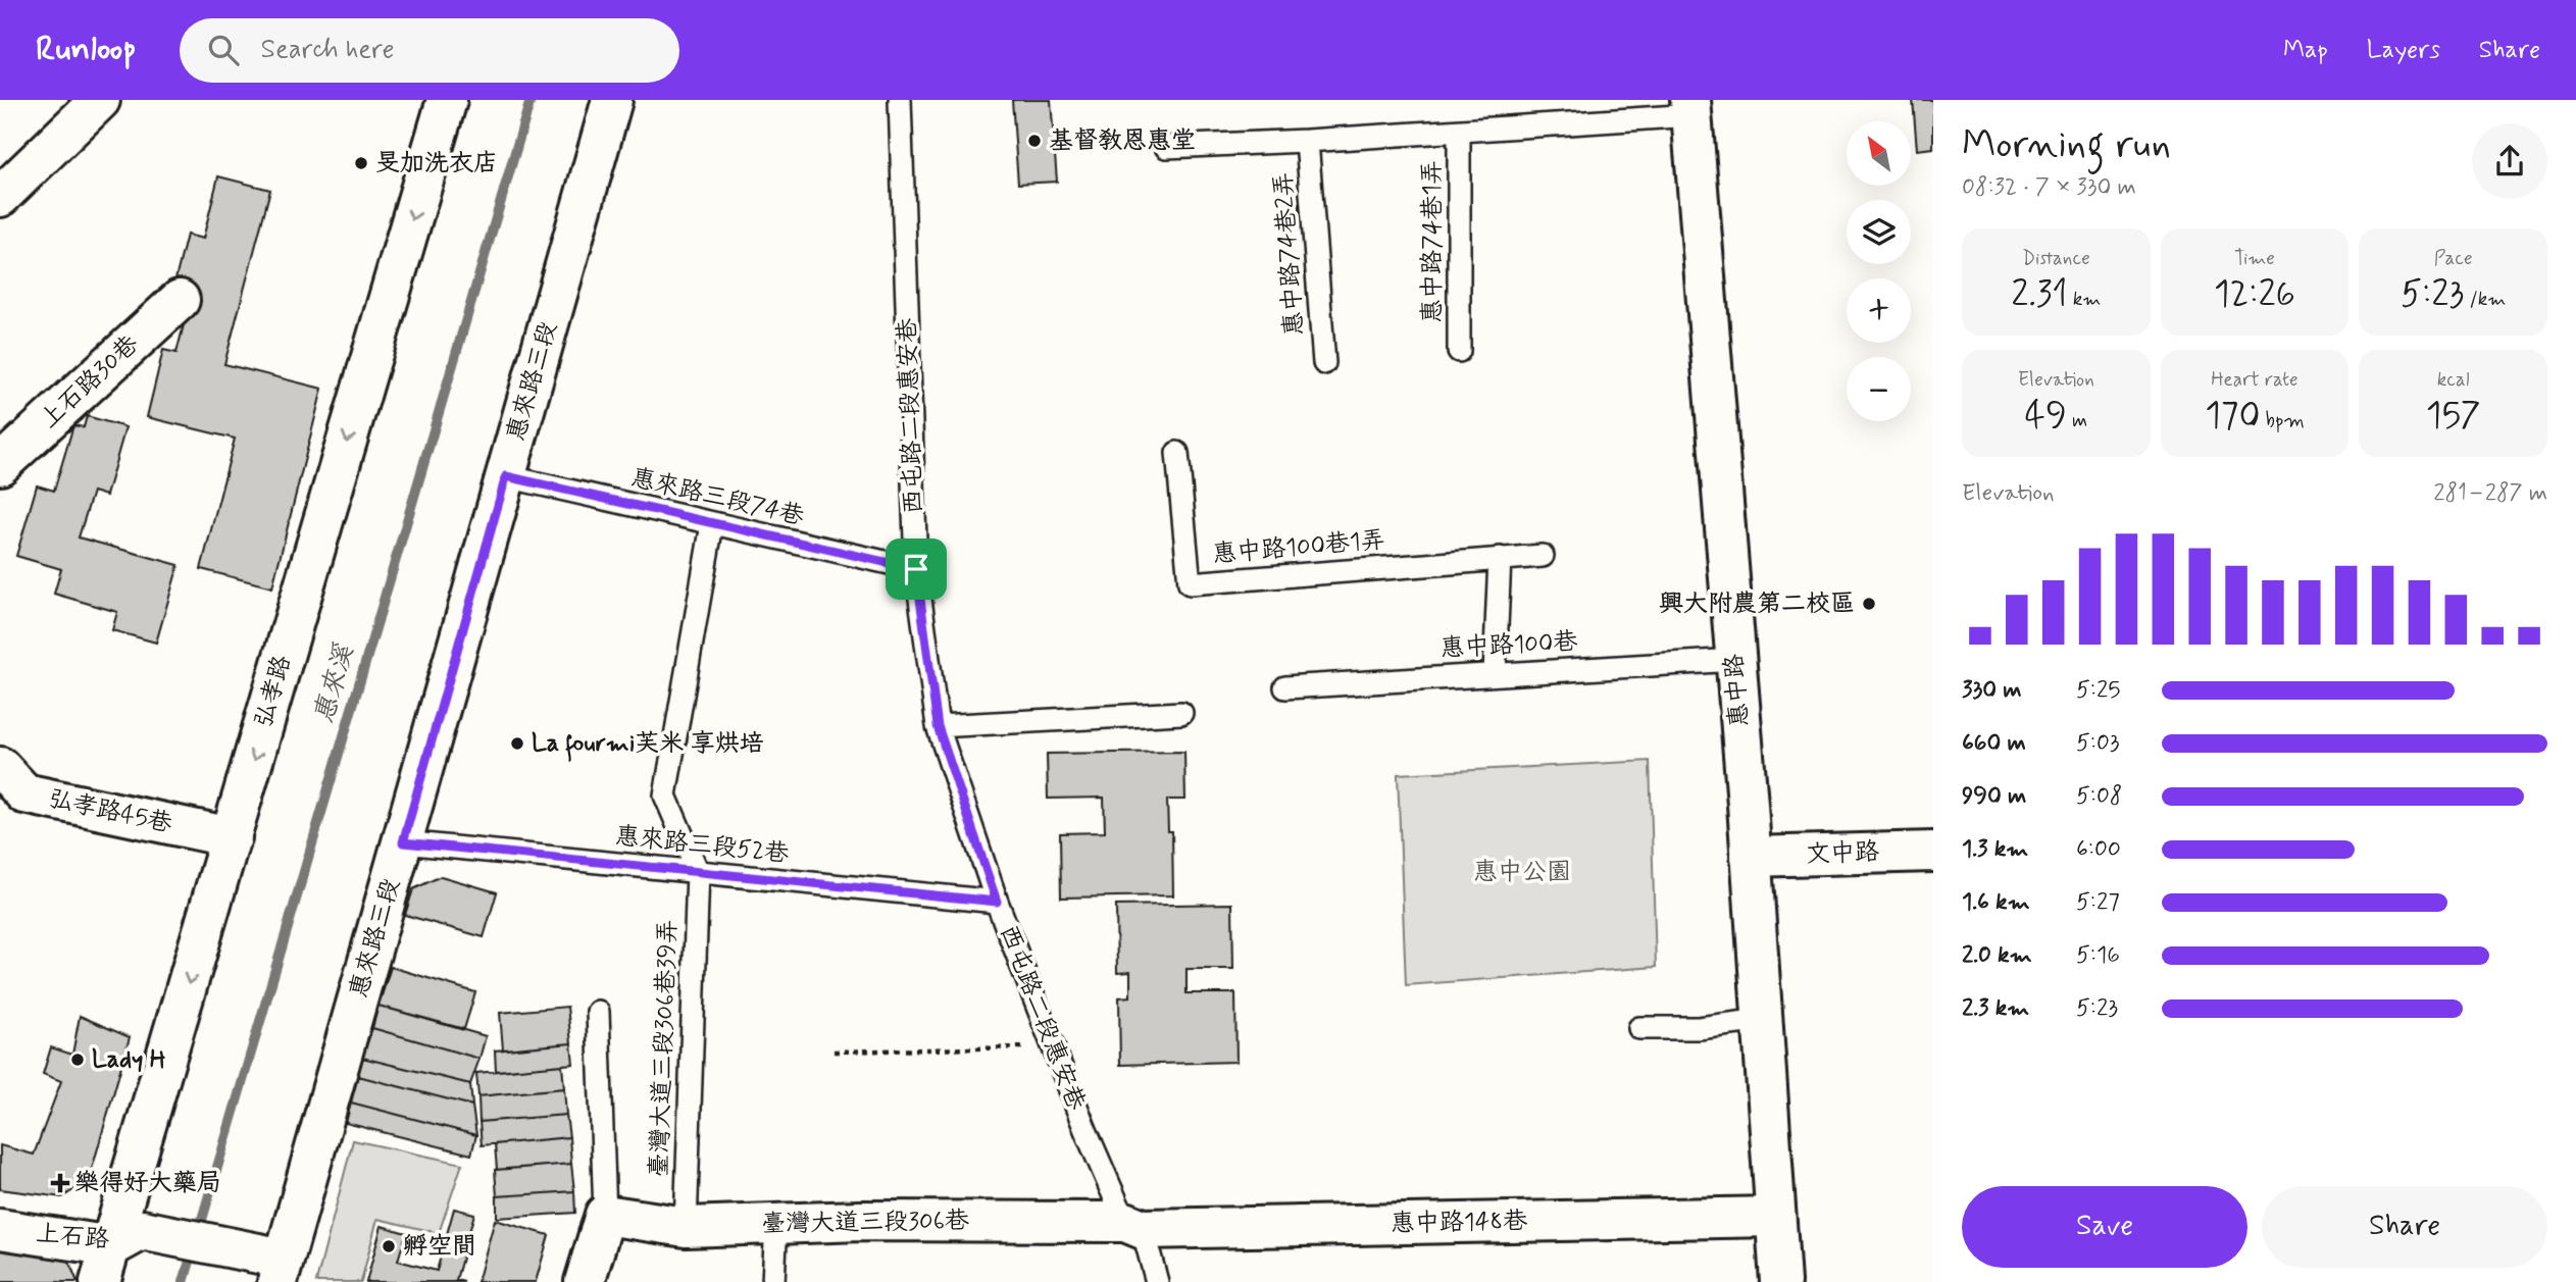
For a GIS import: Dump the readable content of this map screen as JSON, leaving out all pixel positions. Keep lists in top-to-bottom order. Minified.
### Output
{"streets":{"street":["惠來路三段","上石路30巷","惠中路","弘孝路","弘孝路45巷","文中路","臺灣大道三段306巷","惠中路148巷","上石路"],"lane":["惠中路74巷1弄","惠中路74巷2弄","西屯路二段惠安巷","惠來路三段74巷","惠中路100巷1弄","惠中路100巷","惠來路三段52巷","臺灣大道三段306巷39弄"]},"crossings":[["惠來路三段","惠來路三段74巷"],["惠來路三段","惠來路三段52巷"],["惠來路三段","上石路"],["西屯路二段惠安巷","惠來路三段74巷"],["西屯路二段惠安巷","惠來路三段52巷"],["西屯路二段惠安巷","臺灣大道三段306巷"],["西屯路二段惠安巷","惠中路148巷"],["惠中路100巷","惠中路"],["惠中路","文中路"],["惠中路","惠中路148巷"],["弘孝路","弘孝路45巷"],["弘孝路","上石路"],["惠來路三段52巷","臺灣大道三段306巷39弄"],["臺灣大道三段306巷39弄","臺灣大道三段306巷"],["臺灣大道三段306巷","惠中路148巷"]],"one_way":["弘孝路"],"water":["惠來溪"],"parks":["惠中公園"],"places":{"other":["基督教恩惠堂","旻加洗衣店","興大附農第二校區","La fourmi芙米 享烘培","Lady H","孵空間"],"health":["樂得好大藥局"]},"north":"top left","page":{"header":"Runloop","search":"Search here","nav":["Map","Layers","Share"],"heading":["Morning run","08:32 · 7 × 330 m"],"map_buttons":["+","−"],"stats":[["Distance","2.31 km"],["Time","12:26"],["Pace","5:23 /km"],["Elevation","49 m"],["Heart rate","170 bpm"],["kcal","157"]],"chart":["Elevation","281–287 m"],"list":[{"name":"330 m","note":"5:25"},{"name":"660 m","note":"5:03"},{"name":"990 m","note":"5:08"},{"name":"1.3 km","note":"6:00"},{"name":"1.6 km","note":"5:27"},{"name":"2.0 km","note":"5:16"},{"name":"2.3 km","note":"5:23"}],"buttons":["Save","Share"]}}
